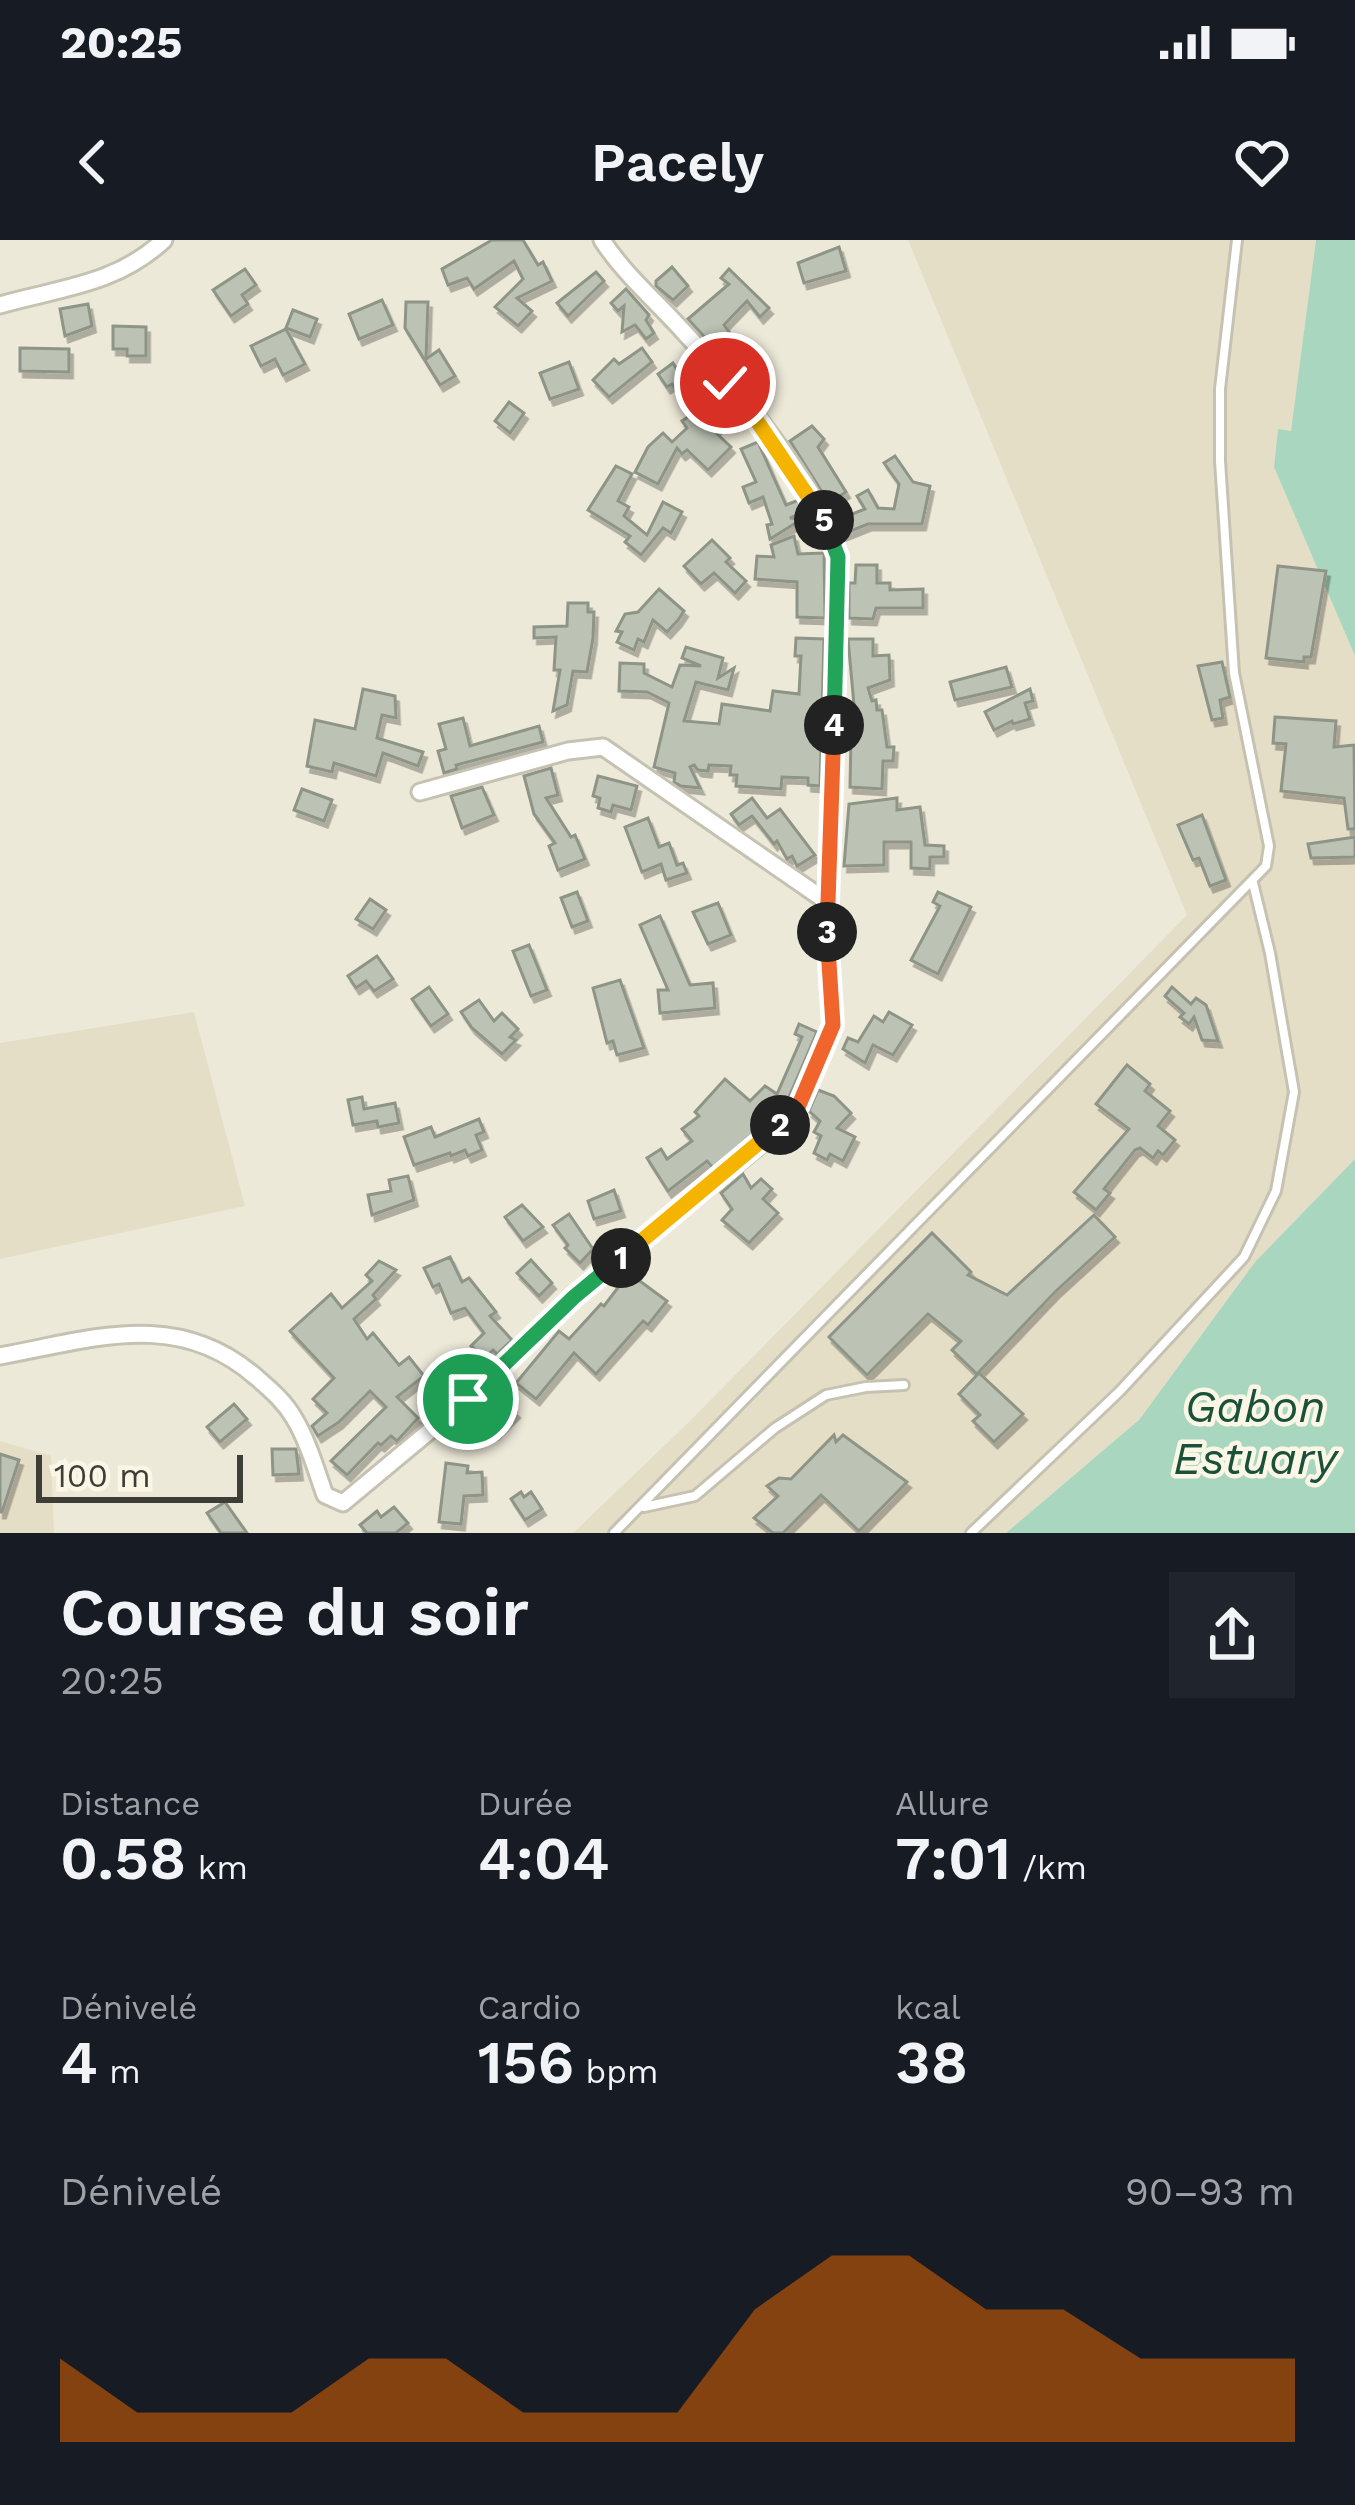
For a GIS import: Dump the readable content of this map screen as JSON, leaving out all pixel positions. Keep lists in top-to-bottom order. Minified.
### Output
{"water":["Gabon Estuary"],"scale_bar":"100 m","page":{"status":"20:25","header":"Pacely","pins":["5","4","3","2","1"],"scale":"100 m","heading":["Course du soir","20:25"],"stats":[["Distance","0.58 km"],["Durée","4:04"],["Allure","7:01 /km"],["Dénivelé","4 m"],["Cardio","156 bpm"],["kcal","38"]],"chart":["Dénivelé","90–93 m"]}}
